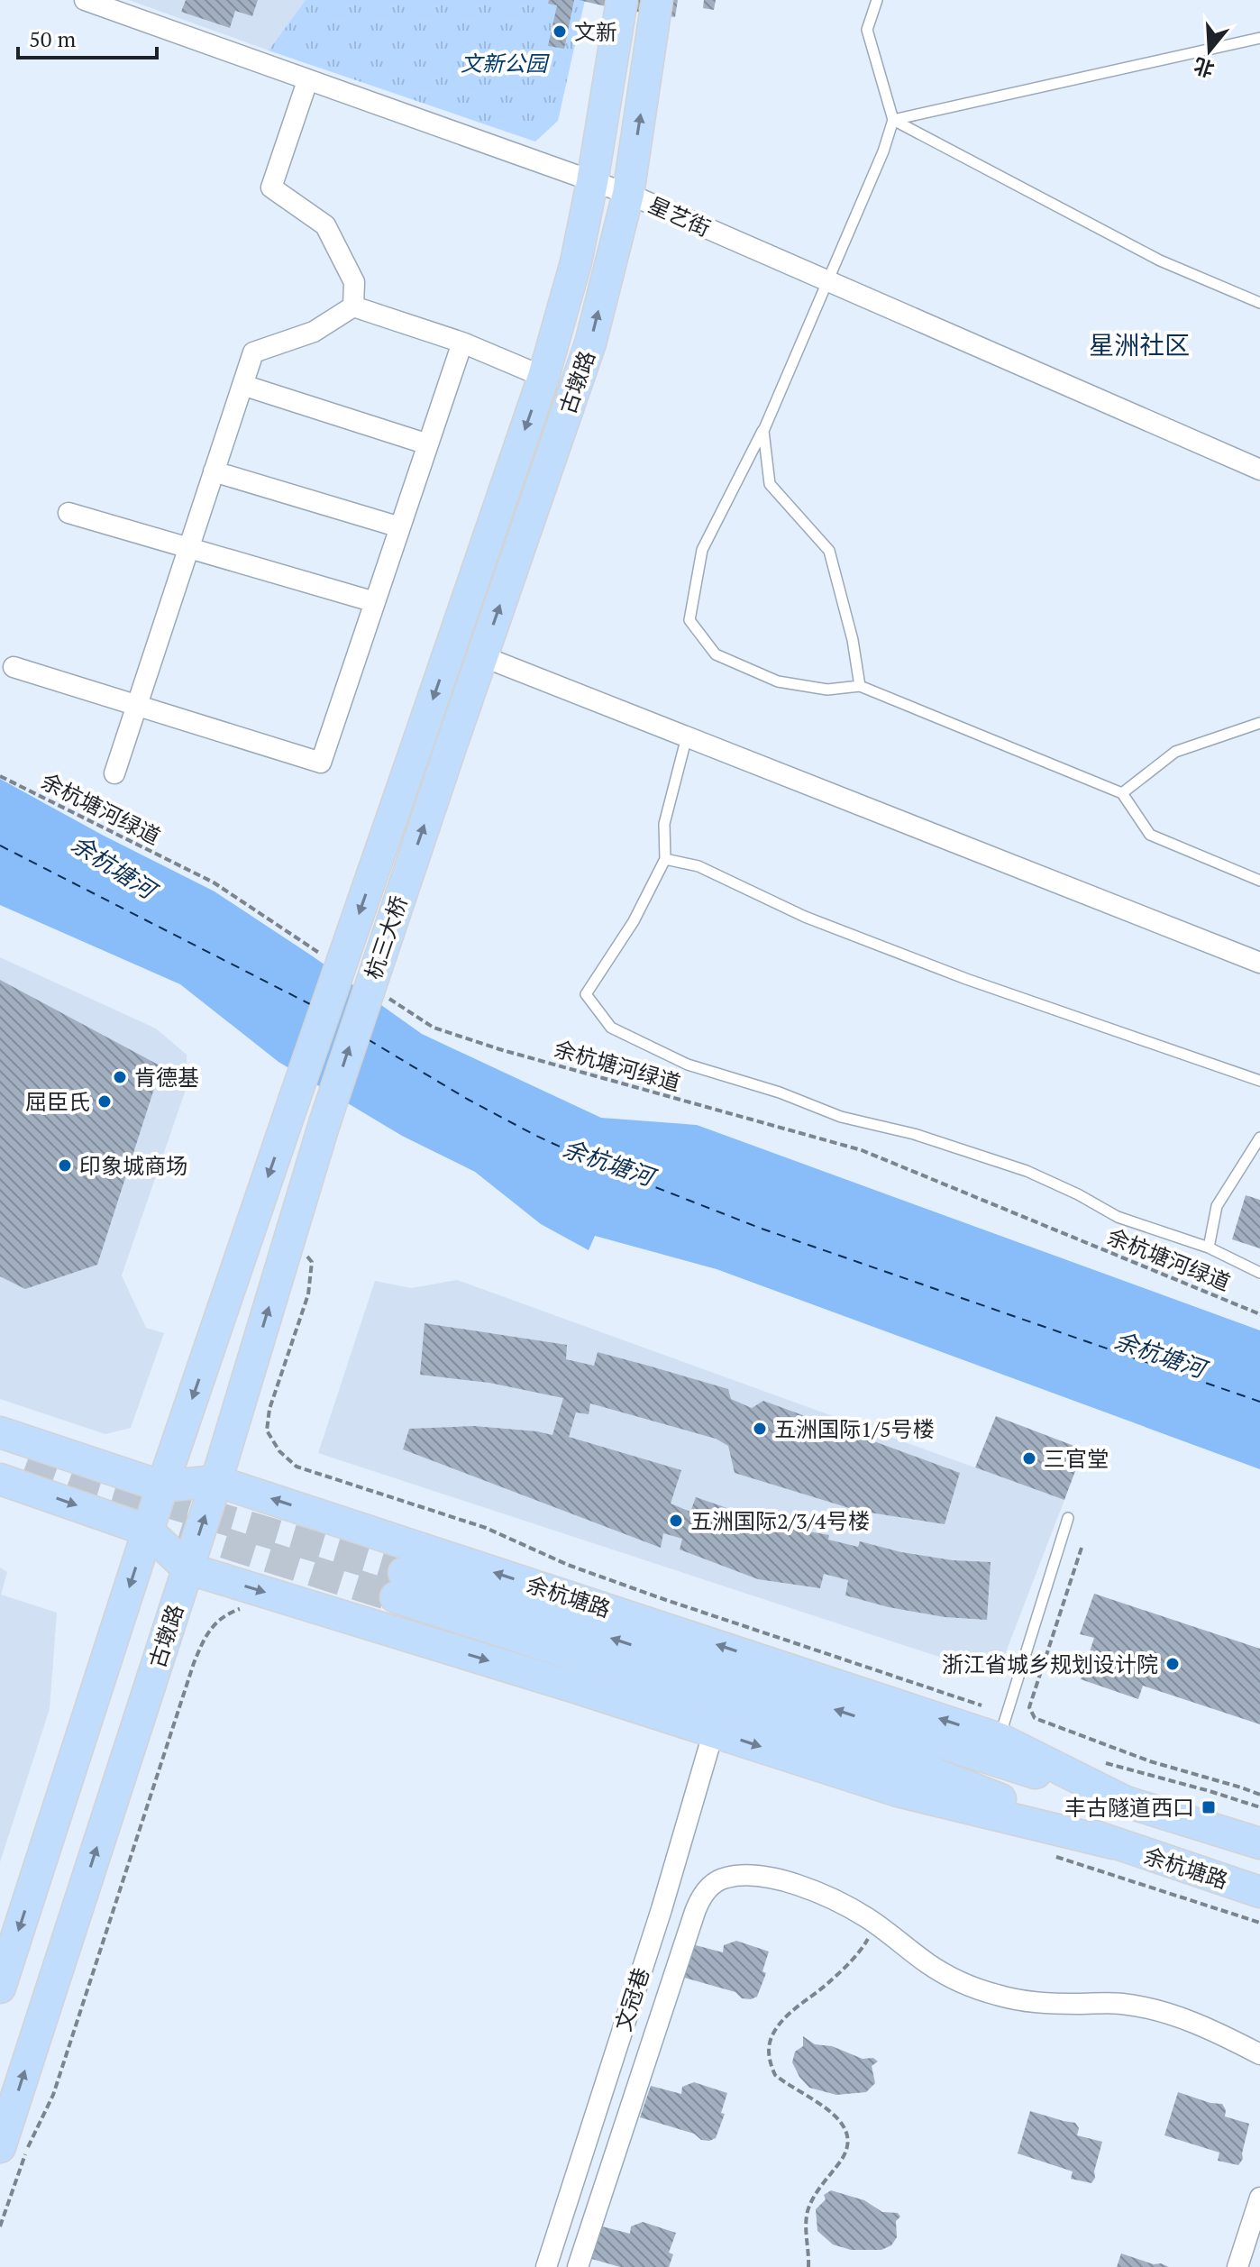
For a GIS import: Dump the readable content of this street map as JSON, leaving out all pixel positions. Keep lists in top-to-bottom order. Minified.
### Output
{"streets":{"main road":["古墩路","杭三大桥","余杭塘路"],"street":["星艺街","文冠巷"],"path":["余杭塘河绿道"]},"crossings":[["星艺街","古墩路"],["古墩路","杭三大桥"],["古墩路","余杭塘路"],["杭三大桥","余杭塘路"],["余杭塘路","文冠巷"]],"districts":["星洲社区"],"water":["余杭塘河"],"parks":["文新公园"],"places":{"other":["文新","肯德基","屈臣氏","印象城商场","五洲国际1/5号楼","三官堂","五洲国际2/3/4号楼","浙江省城乡规划设计院"],"transit":["丰古隧道西口"]},"scale_bar":"50 m","north":"bottom"}
